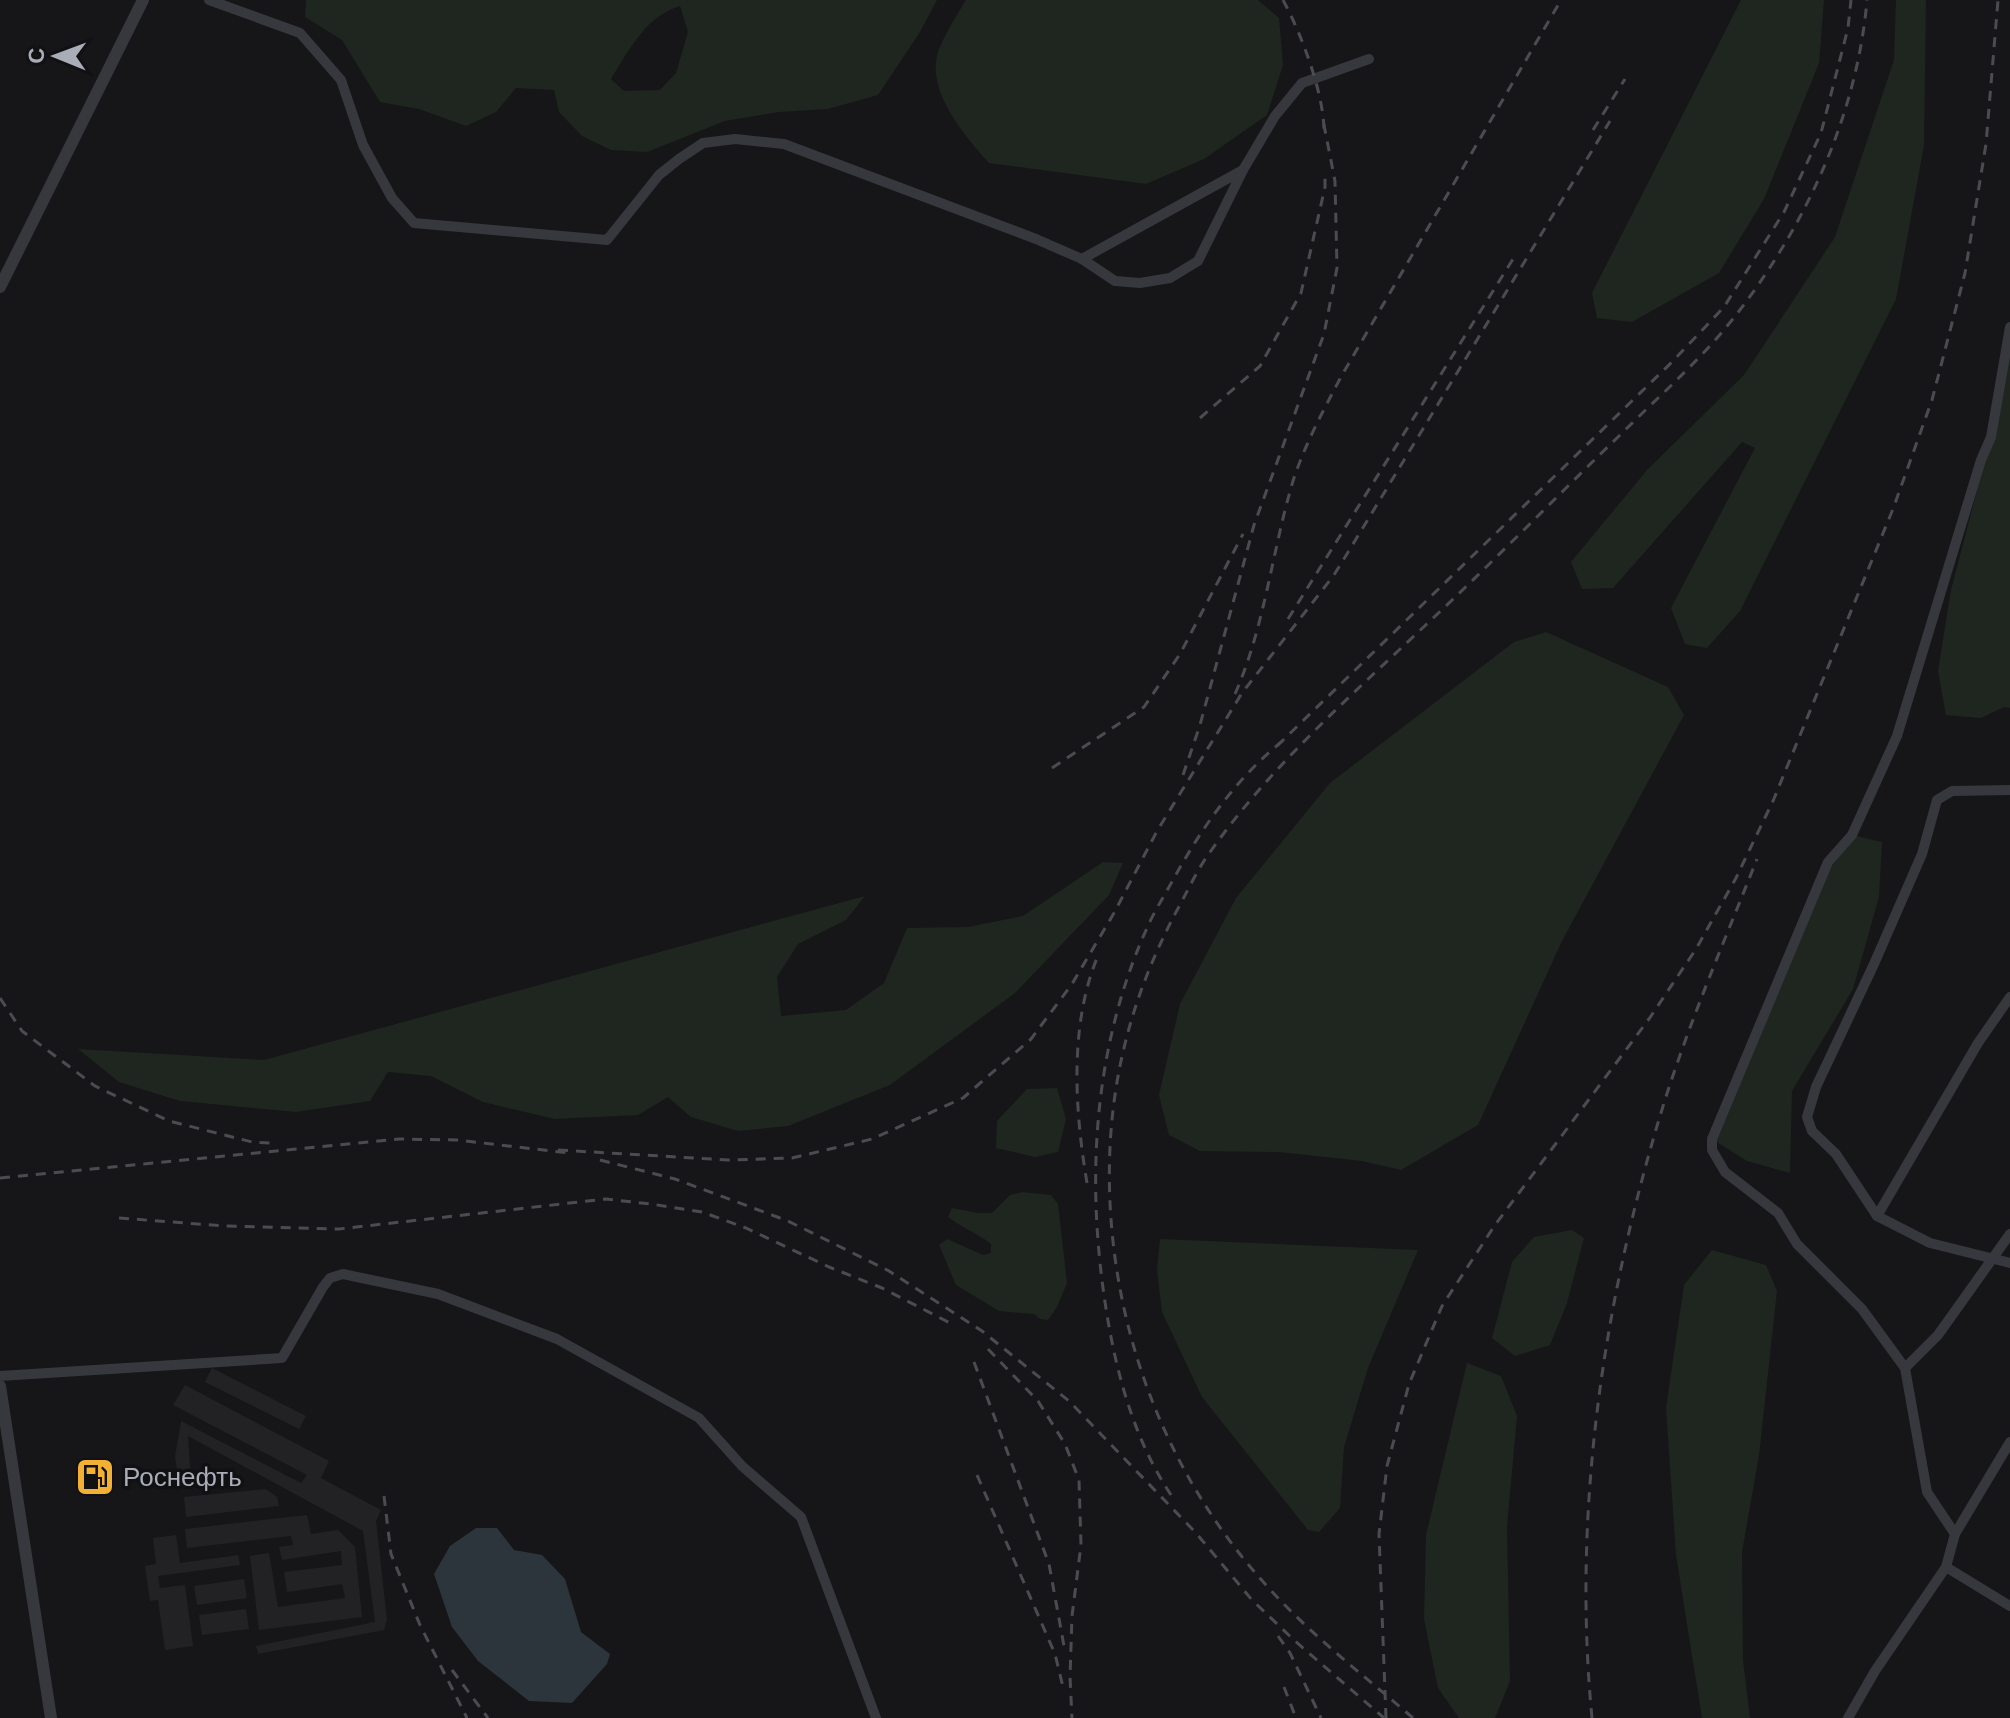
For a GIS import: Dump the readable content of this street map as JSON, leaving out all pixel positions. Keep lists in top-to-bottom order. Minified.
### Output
{"places":{"fuel station":["Роснефть"]},"north":"left"}
